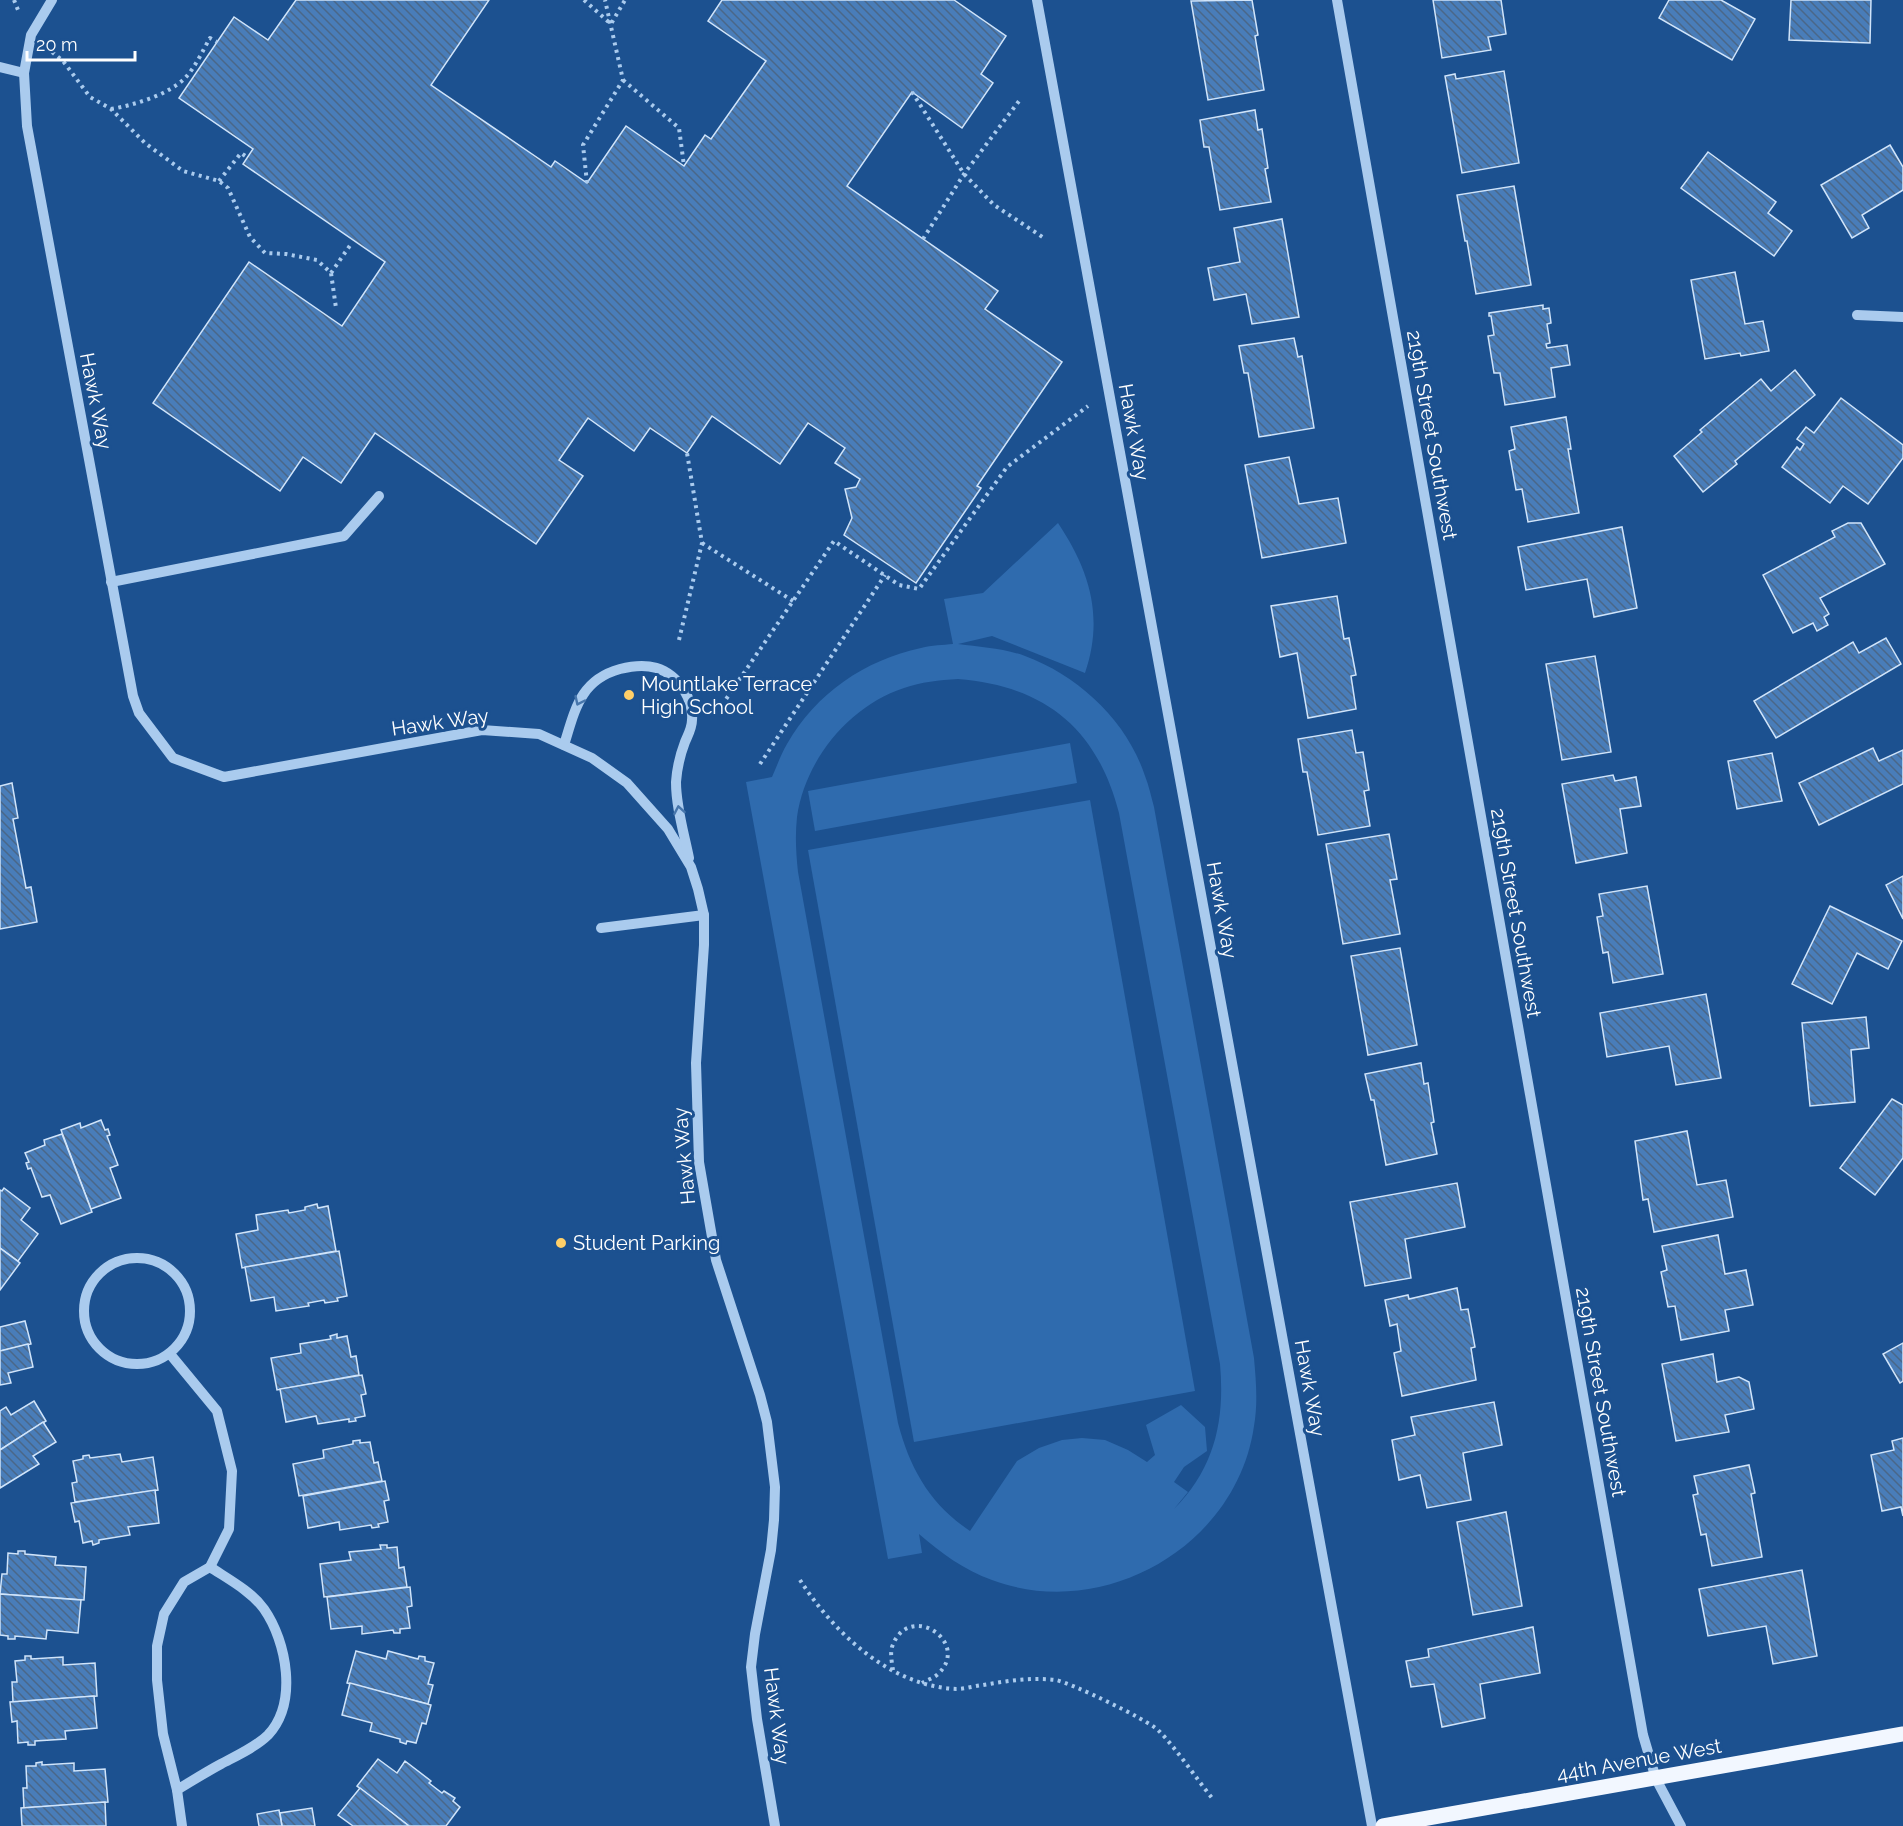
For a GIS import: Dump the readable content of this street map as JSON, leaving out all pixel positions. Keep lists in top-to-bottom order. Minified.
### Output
{"streets":{"main road":["44th Avenue West"],"street":["Hawk Way","219th Street Southwest"]},"crossings":[["219th Street Southwest","44th Avenue West"]],"places":["Mountlake Terrace High School","Student Parking"],"scale_bar":"20 m"}
